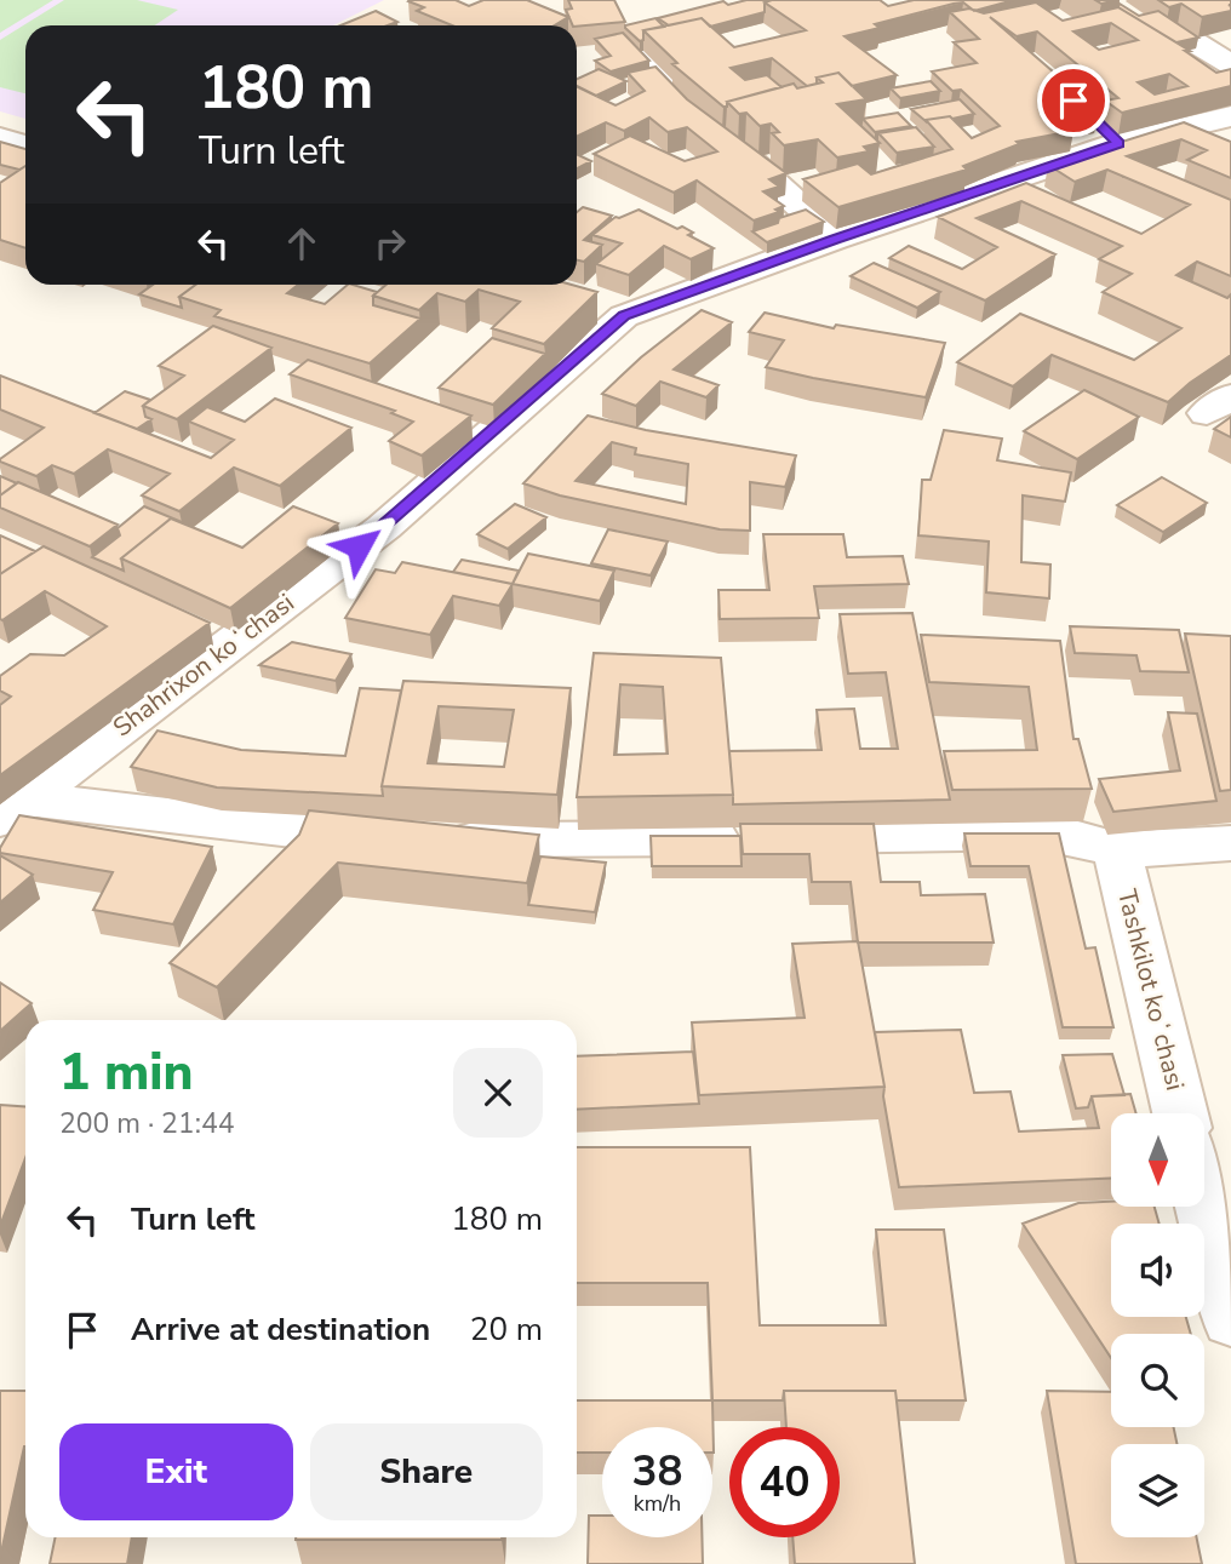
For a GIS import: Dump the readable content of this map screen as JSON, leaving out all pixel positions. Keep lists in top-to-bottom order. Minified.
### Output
{"streets":{"street":["Shahrixon koʻchasi","Tashkilot koʻchasi"]},"crossings":[["Shahrixon koʻchasi","Tashkilot koʻchasi"]],"north":"bottom","page":{"turn":["180 m","Turn left"],"heading":["1 min","200 m · 21:44"],"list":[{"name":"Turn left","value":"180 m"},{"name":"Arrive at destination","value":"20 m"}],"buttons":["Exit","Share"],"speed":"38 km/h","limit":"40"}}
